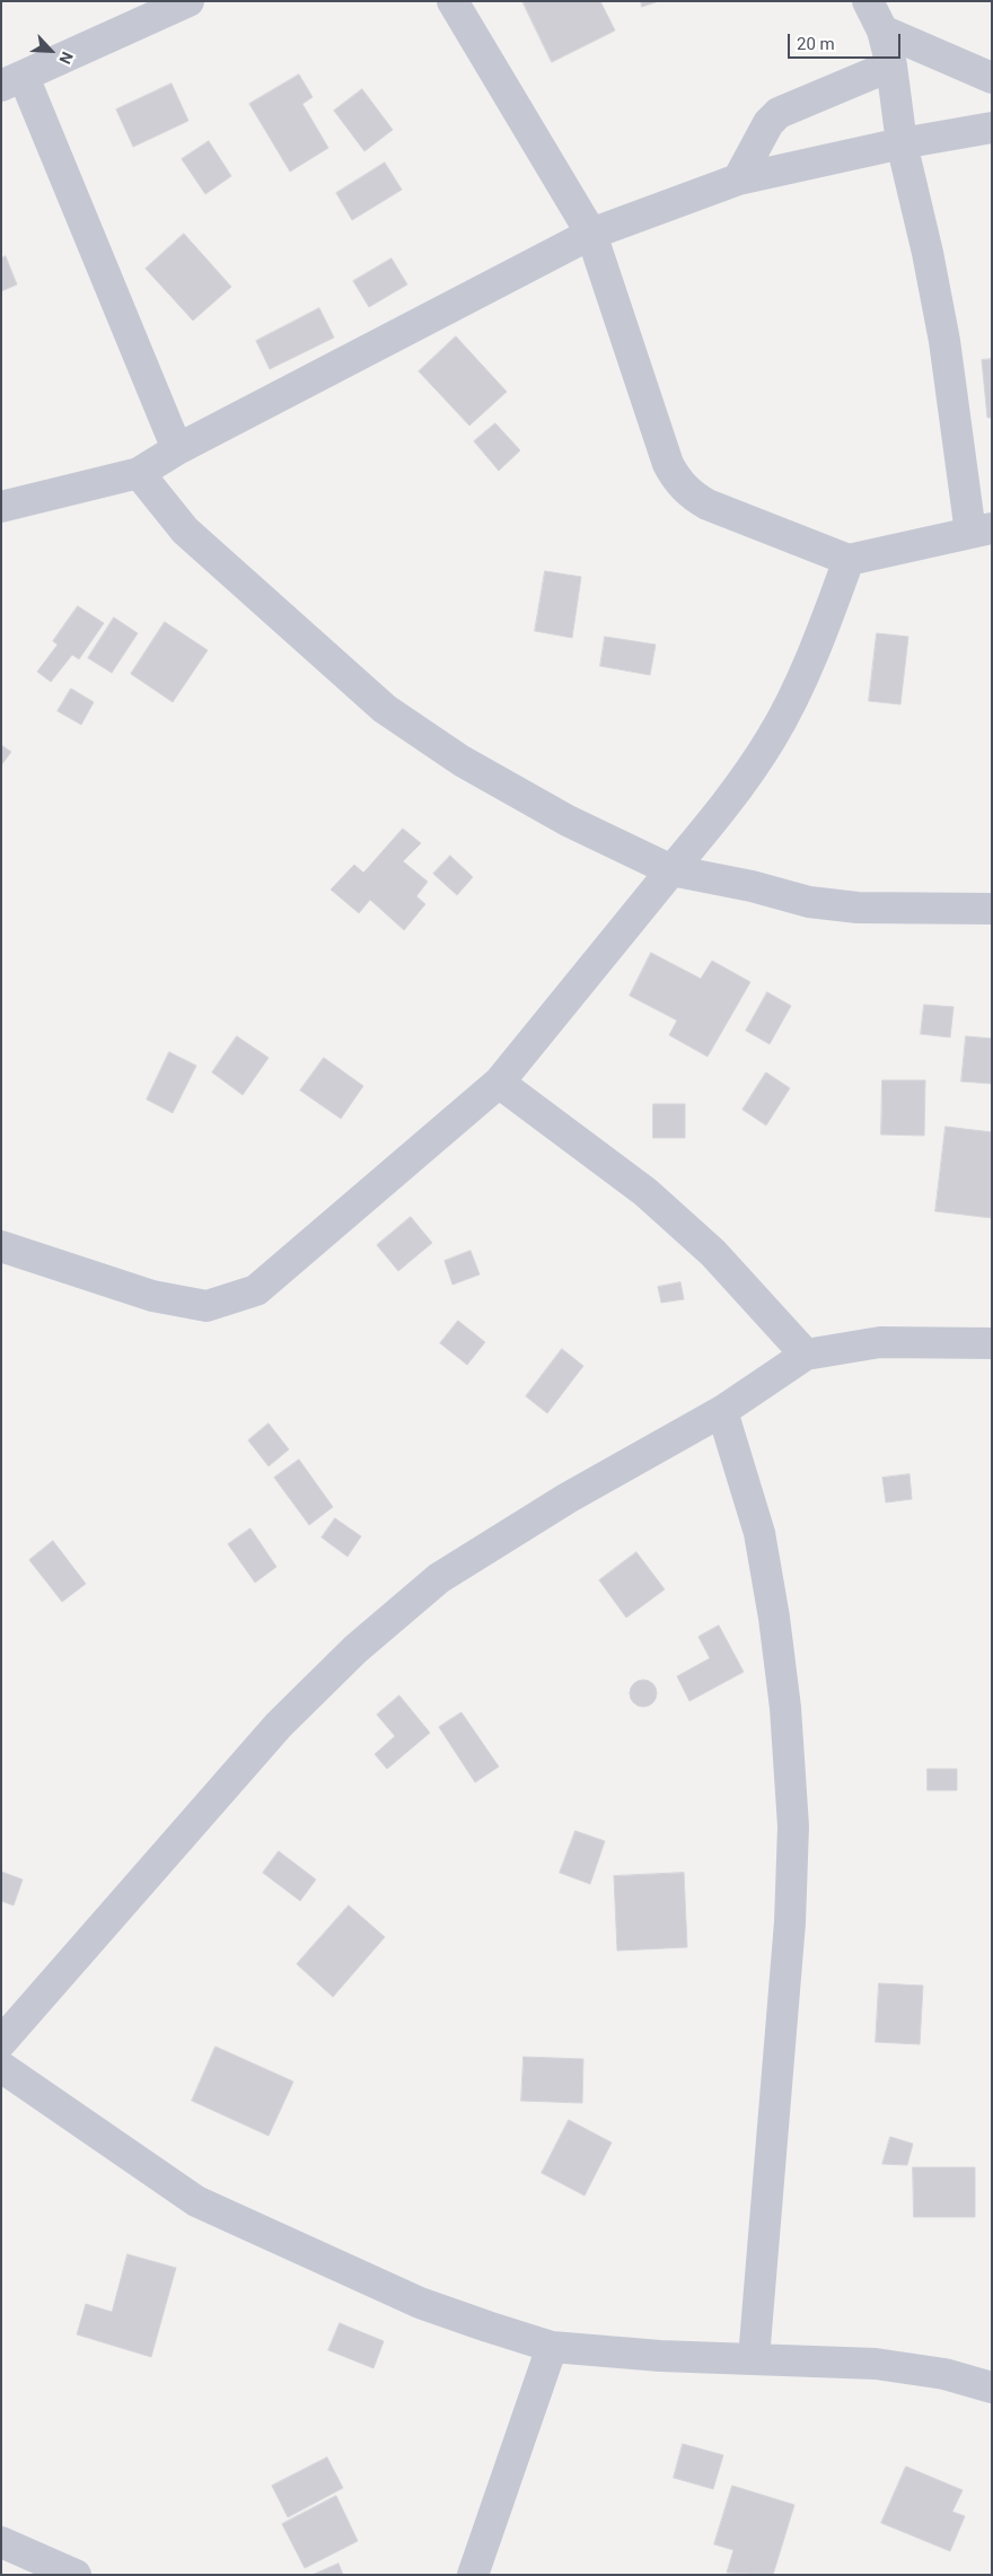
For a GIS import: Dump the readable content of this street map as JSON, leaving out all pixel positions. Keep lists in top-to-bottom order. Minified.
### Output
{"scale_bar":"20 m","north":"bottom right"}
